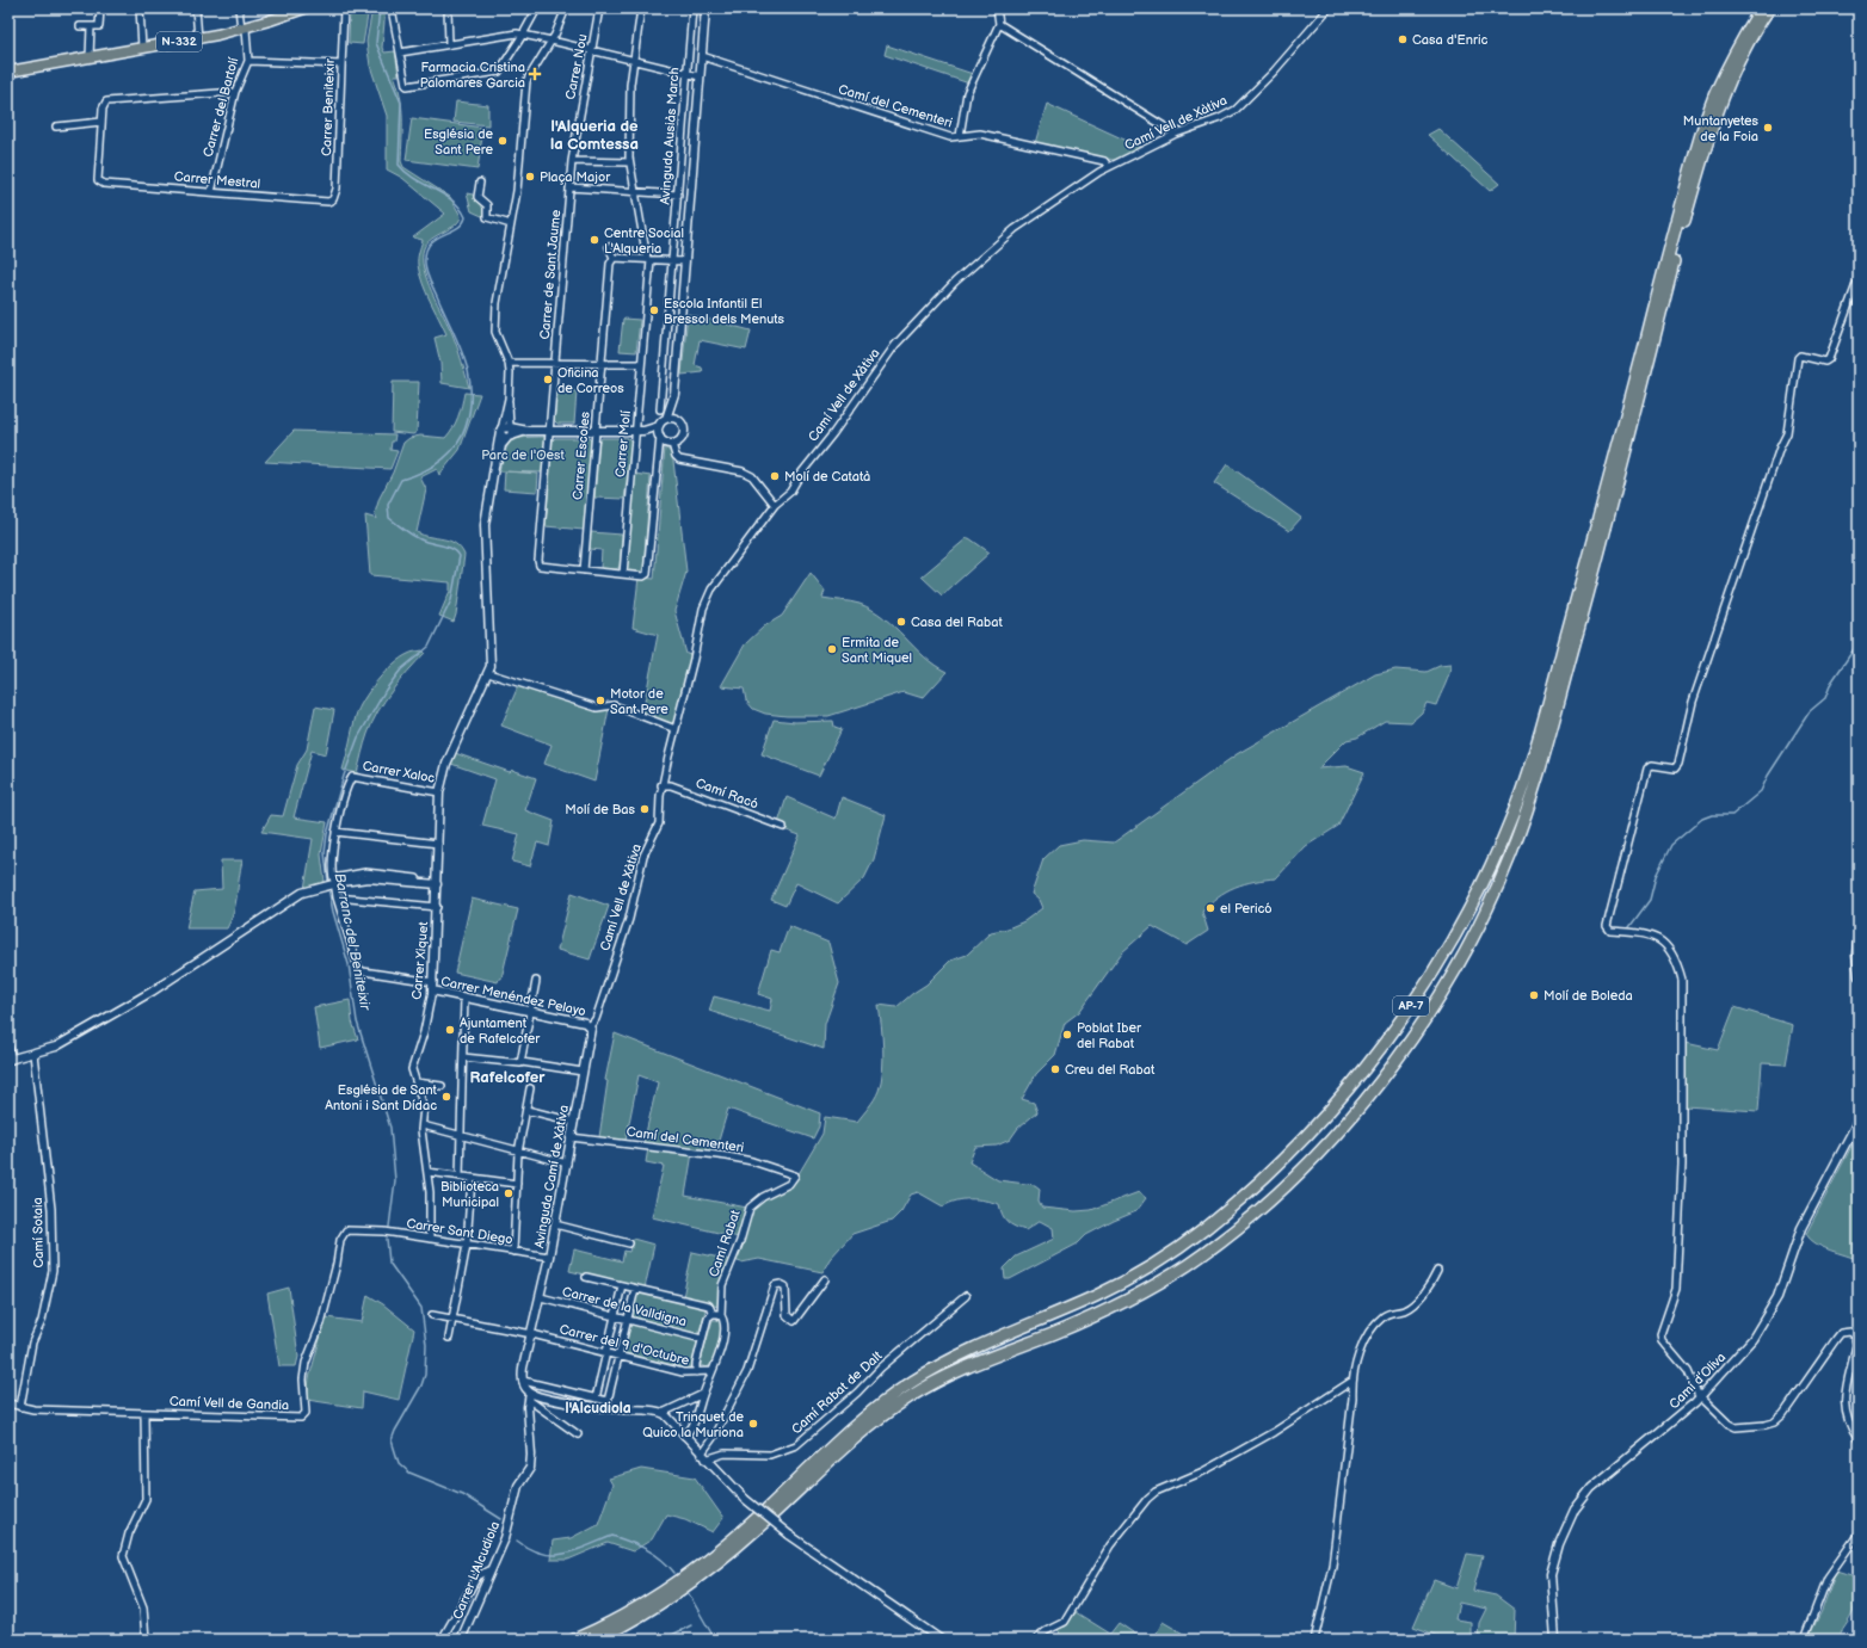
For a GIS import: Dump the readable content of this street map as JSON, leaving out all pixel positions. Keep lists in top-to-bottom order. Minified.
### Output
{"streets":{"highway":["N-332","AP-7"],"street":["Carrer Nou","Camí del Cementeri","Carrer del Bartolí","Carrer Beniteixir","Camí Vell de Xàtiva","Avinguda Ausiàs March","Carrer Mestral","Carrer de Sant Jaume","Carrer Molí","Carrer Escoles","Carrer Xaloc","Camí Racó","Carrer Xiquet","Carrer Menéndez Pelayo","Avinguda Camí de Xàtiva","Carrer Sant Diego","Camí Sotaia","Camí Rabat","Carrer de la Valldigna","Carrer del 9 d'Octubre","Camí d’Oliva","Camí Rabat de Dalt","Camí Vell de Gandia","Carrer L'Alcudiola"]},"crossings":[["N-332","Carrer del Bartolí"],["Carrer Nou","Carrer de Sant Jaume"],["Camí del Cementeri","Camí Vell de Xàtiva"],["Camí del Cementeri","Avinguda Camí de Xàtiva"],["Camí del Cementeri","Camí Rabat"],["Carrer del Bartolí","Carrer Mestral"],["Carrer Beniteixir","Carrer Mestral"],["Camí Vell de Xàtiva","Camí Racó"],["Camí Vell de Xàtiva","Avinguda Camí de Xàtiva"],["Carrer de Sant Jaume","Carrer Escoles"],["Carrer Xaloc","Carrer Xiquet"],["Carrer Xiquet","Carrer Menéndez Pelayo"],["Carrer Xiquet","Carrer Sant Diego"],["Carrer Menéndez Pelayo","Avinguda Camí de Xàtiva"],["Avinguda Camí de Xàtiva","Carrer Sant Diego"],["Avinguda Camí de Xàtiva","Carrer de la Valldigna"],["Avinguda Camí de Xàtiva","Carrer del 9 d'Octubre"],["Carrer Sant Diego","Camí Vell de Gandia"],["Camí Sotaia","Camí Vell de Gandia"],["Camí Rabat","Carrer del 9 d'Octubre"]],"districts":["l'Alqueria de la Comtessa","Rafelcofer","l'Alcudiola"],"water":["Barranc del Beniteixir"],"parks":["Parc de l'Oest"],"places":{"other":["Casa d'Enric","Muntanyetes de la Foia","Església de Sant Pere","Plaça Major","Centre Social L'Alqueria","Escola Infantil El Bressol dels Menuts","Oficina de Correos","Molí de Catatà","Casa del Rabat","Ermita de Sant Miquel","Motor de Sant Pere","Molí de Bas","el Pericó","Molí de Boleda","Ajuntament de Rafelcofer","Poblat Iber del Rabat","Creu del Rabat","Església de Sant Antoni i Sant Dídac","Biblioteca Municipal","Trinquet de Quico la Muriona"],"health":["Farmacia Cristina Palomares Garcia"]}}
